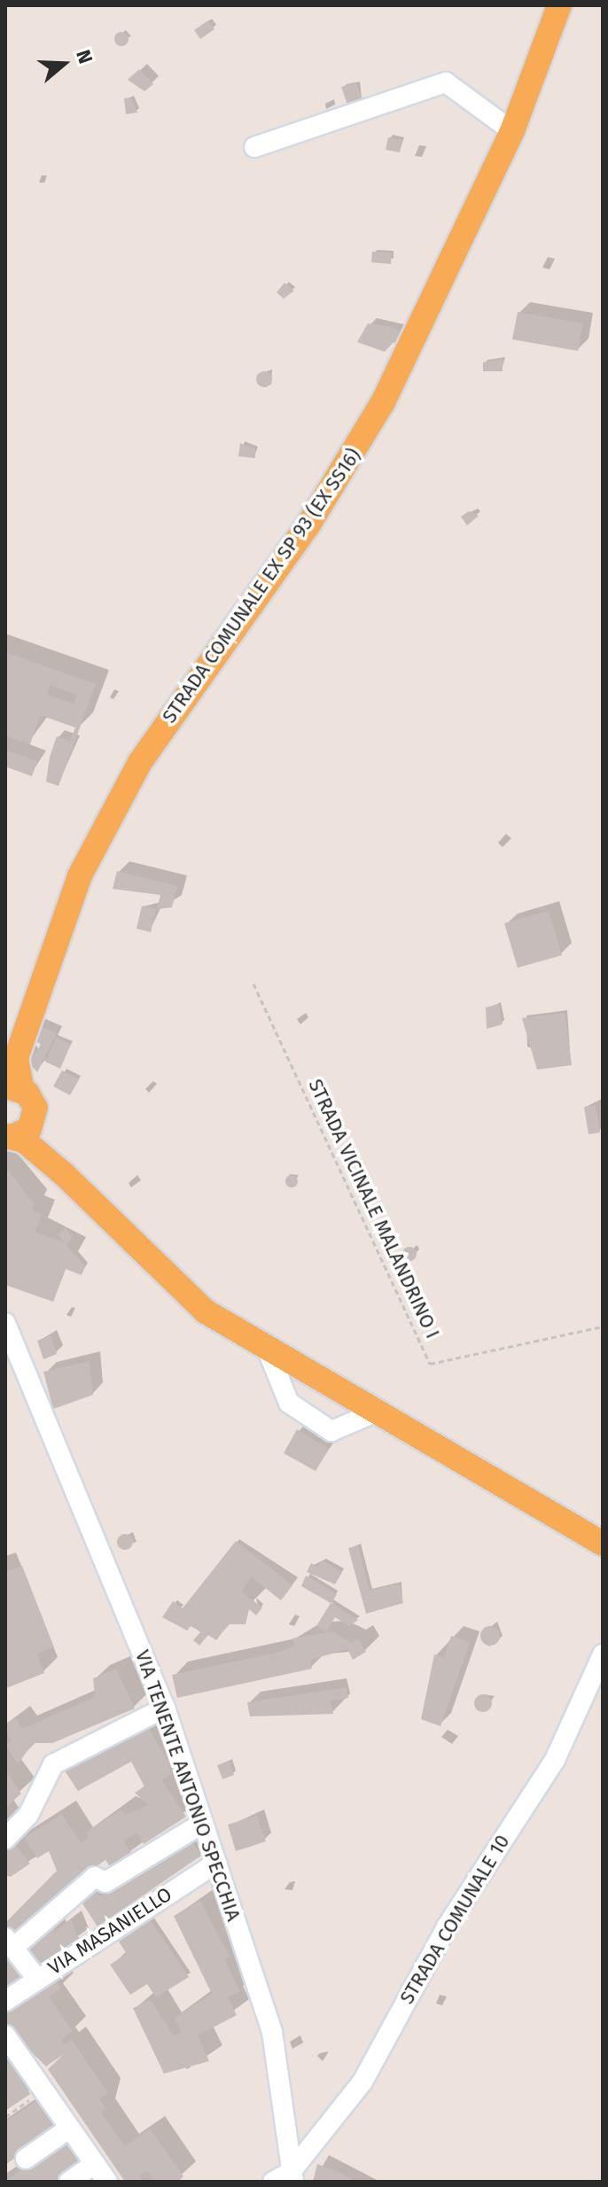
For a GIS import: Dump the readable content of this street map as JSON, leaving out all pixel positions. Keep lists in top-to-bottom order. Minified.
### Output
{"streets":{"main road":["STRADA COMUNALE EX SP 93 (EX SS16)"],"street":["VIA TENENTE ANTONIO SPECCHIA","STRADA COMUNALE 10","VIA MASANIELLO"],"path":["STRADA VICINALE MALANDRINO I"]},"crossings":[["VIA TENENTE ANTONIO SPECCHIA","STRADA COMUNALE 10"],["VIA TENENTE ANTONIO SPECCHIA","VIA MASANIELLO"]],"north":"right"}
